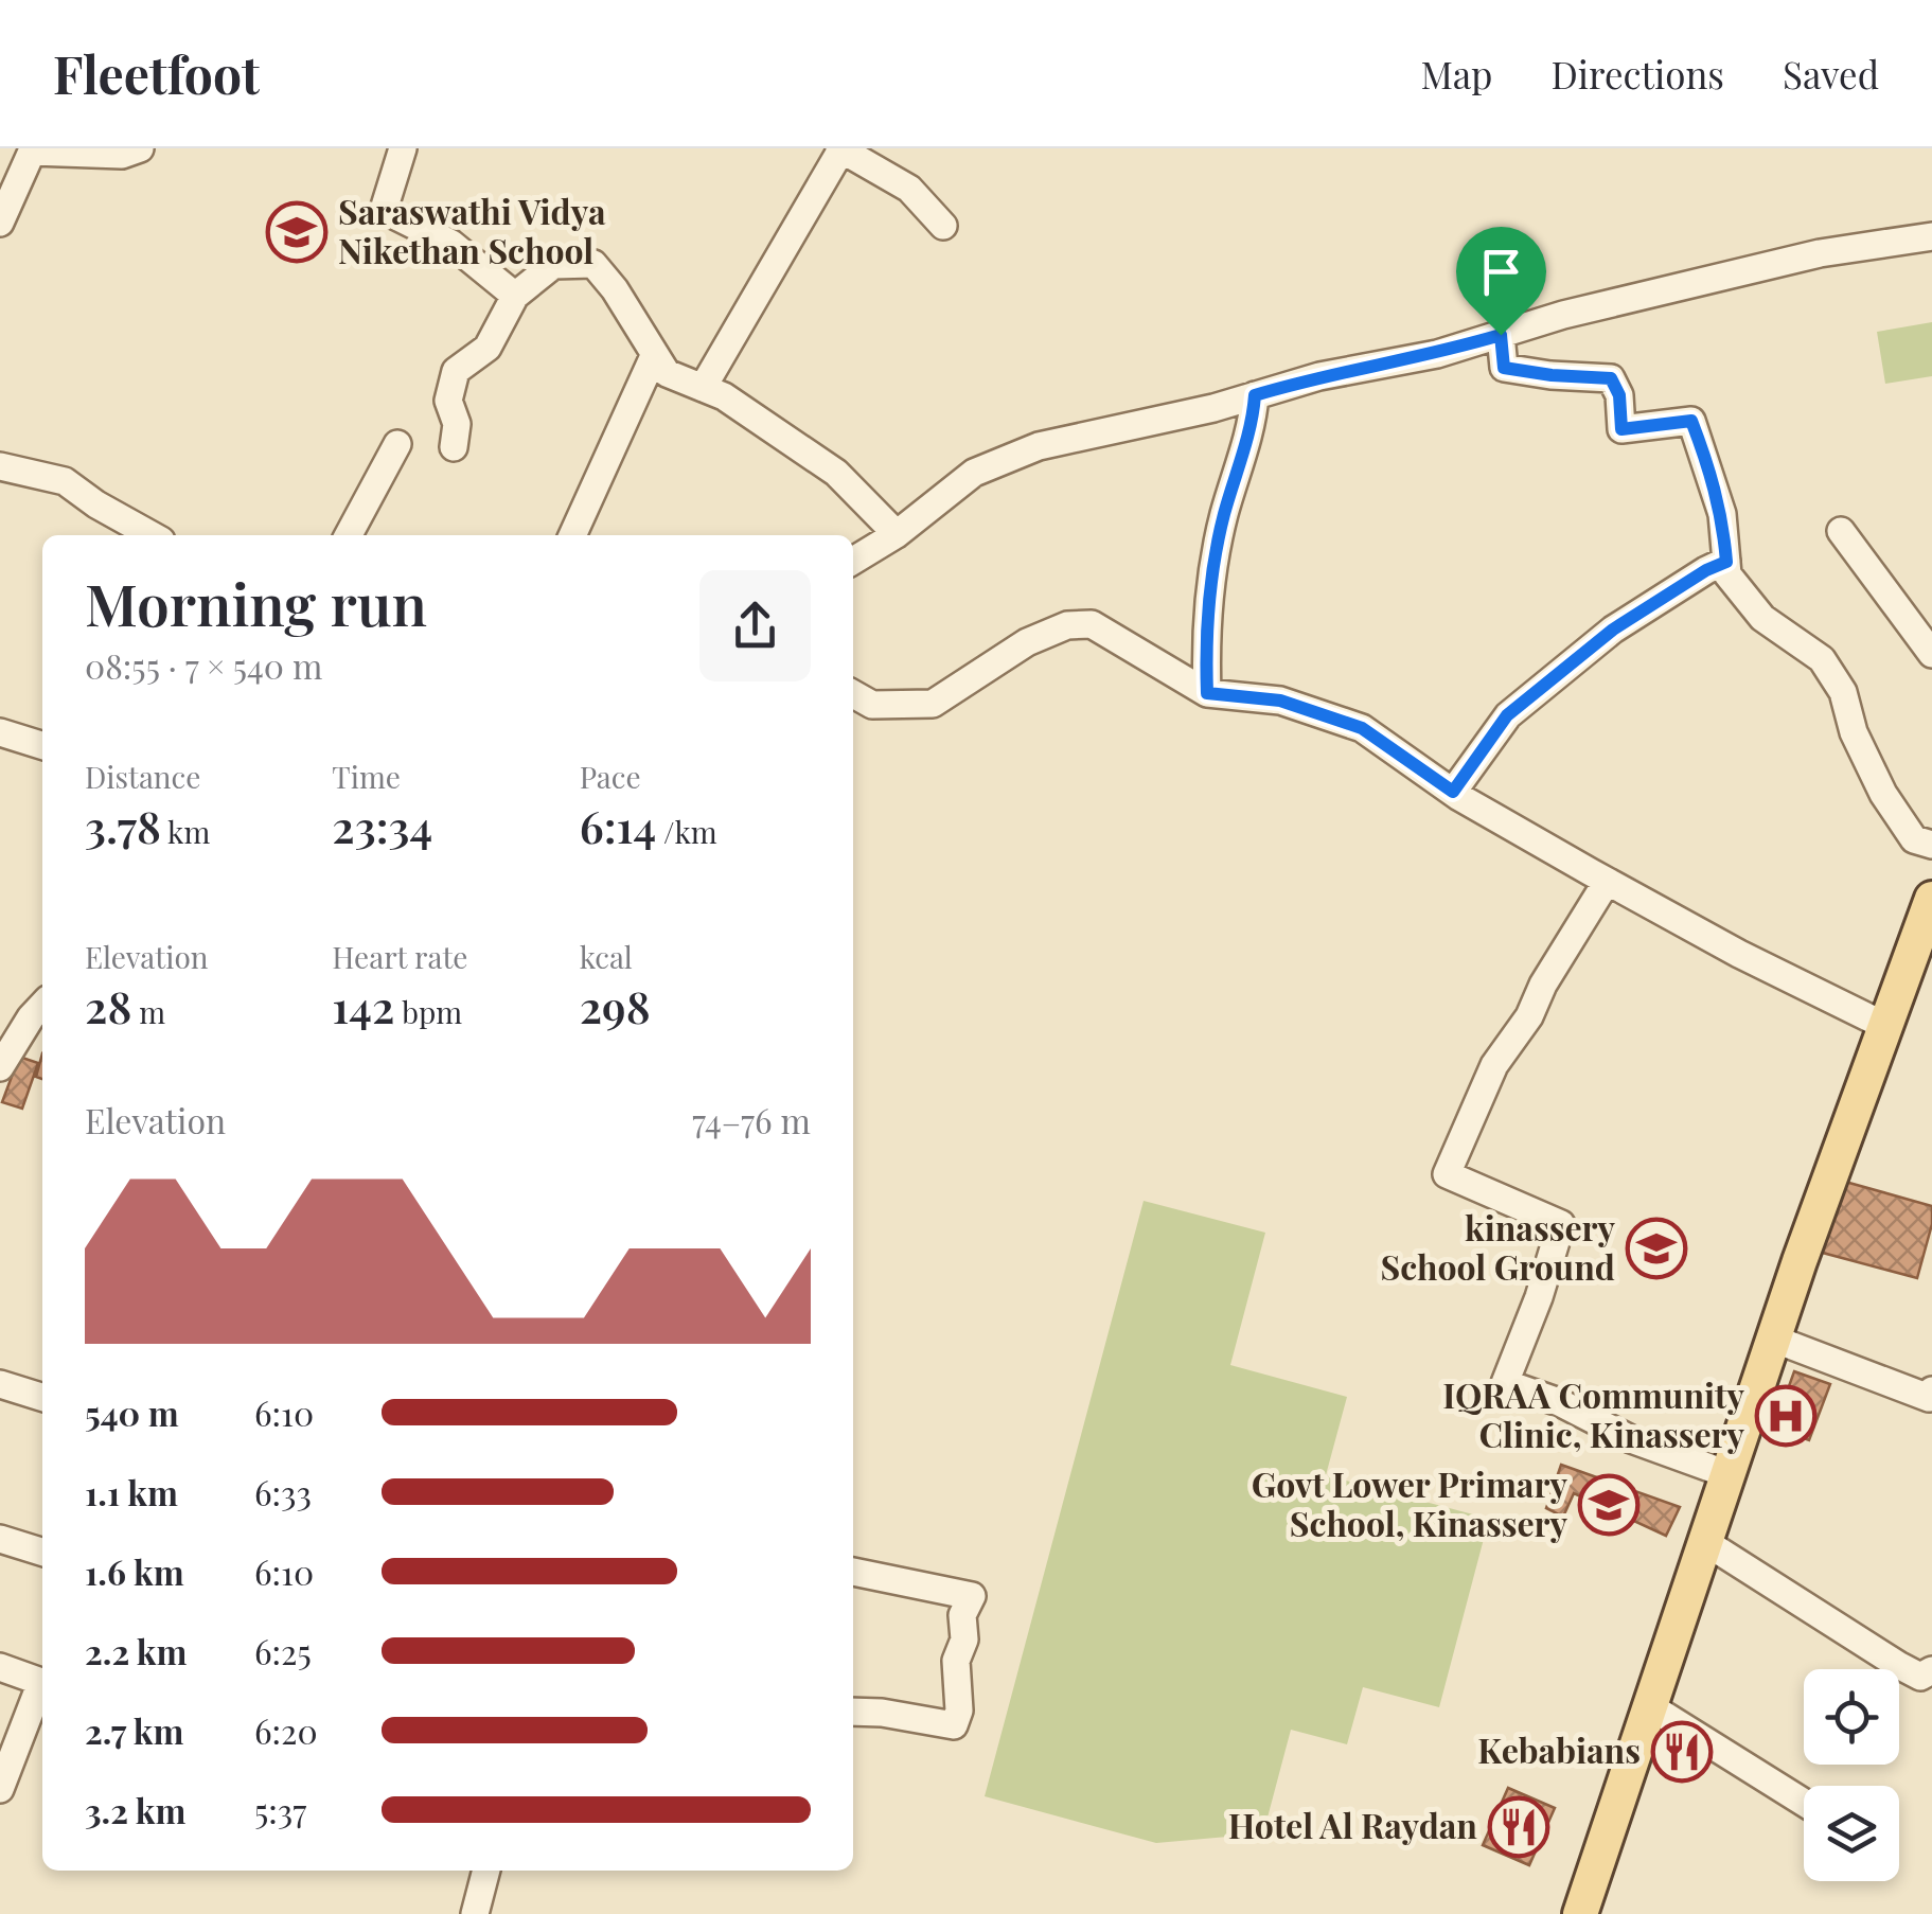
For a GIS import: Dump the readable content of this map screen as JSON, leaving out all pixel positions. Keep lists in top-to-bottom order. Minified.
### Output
{"places":{"school or university":["Saraswathi Vidya Nikethan School","kinassery School Ground","Govt Lower Primary School, Kinassery"],"hospital":["IQRAA Community Clinic, Kinassery"],"restaurant":["Kebabians","Hotel Al Raydan"]},"page":{"header":"Fleetfoot","nav":["Map","Directions","Saved"],"heading":["Morning run","08:55 · 7 × 540 m"],"stats":[["Distance","3.78 km"],["Time","23:34"],["Pace","6:14 /km"],["Elevation","28 m"],["Heart rate","142 bpm"],["kcal","298"]],"chart":["Elevation","74–76 m"],"list":[{"name":"540 m","note":"6:10"},{"name":"1.1 km","note":"6:33"},{"name":"1.6 km","note":"6:10"},{"name":"2.2 km","note":"6:25"},{"name":"2.7 km","note":"6:20"},{"name":"3.2 km","note":"5:37"}]}}
